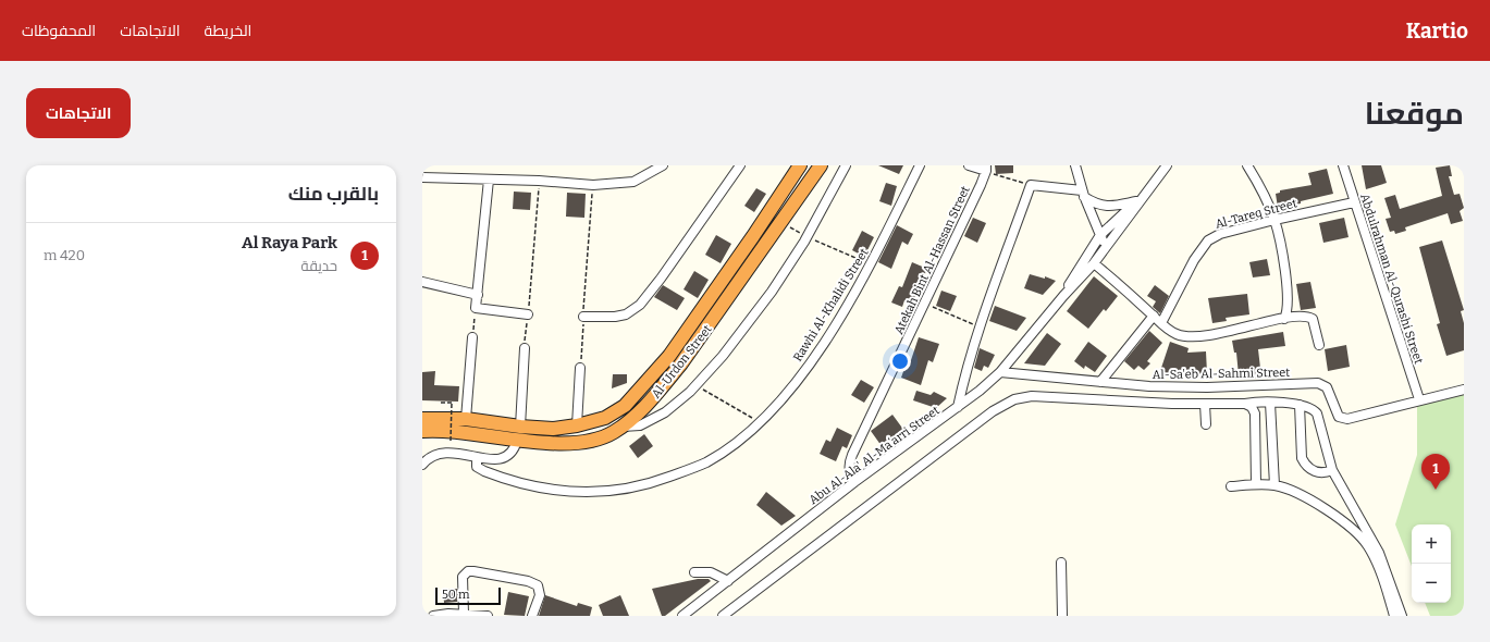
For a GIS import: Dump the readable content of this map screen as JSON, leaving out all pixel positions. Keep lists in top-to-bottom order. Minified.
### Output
{"streets":{"highway":["Al-Urdon Street"],"street":["Al-Tareq Street","Atekah Bint Al-Hassan Street","Abdulrahman Al-Qurashi Street","Rawhi Al-Khalidi Street","Al-Sa'eb Al-Sahmi Street","Abu Al-Ala' Al-Maʻarri Street"]},"crossings":[["Al-Tareq Street","Abdulrahman Al-Qurashi Street"],["Atekah Bint Al-Hassan Street","Abu Al-Ala' Al-Maʻarri Street"],["Abdulrahman Al-Qurashi Street","Al-Sa'eb Al-Sahmi Street"],["Al-Sa'eb Al-Sahmi Street","Abu Al-Ala' Al-Maʻarri Street"]],"scale_bar":"50 m","page":{"header":"Kartio","nav":["الخريطة","الاتجاهات","المحفوظات"],"title":"موقعنا","buttons":"الاتجاهات","heading":"بالقرب منك","list":[{"mark":"1","name":"Al Raya Park","note":"حديقة","value":"420 m"}],"pins":"1","map_buttons":["+","−"],"scale":"50 m"}}
